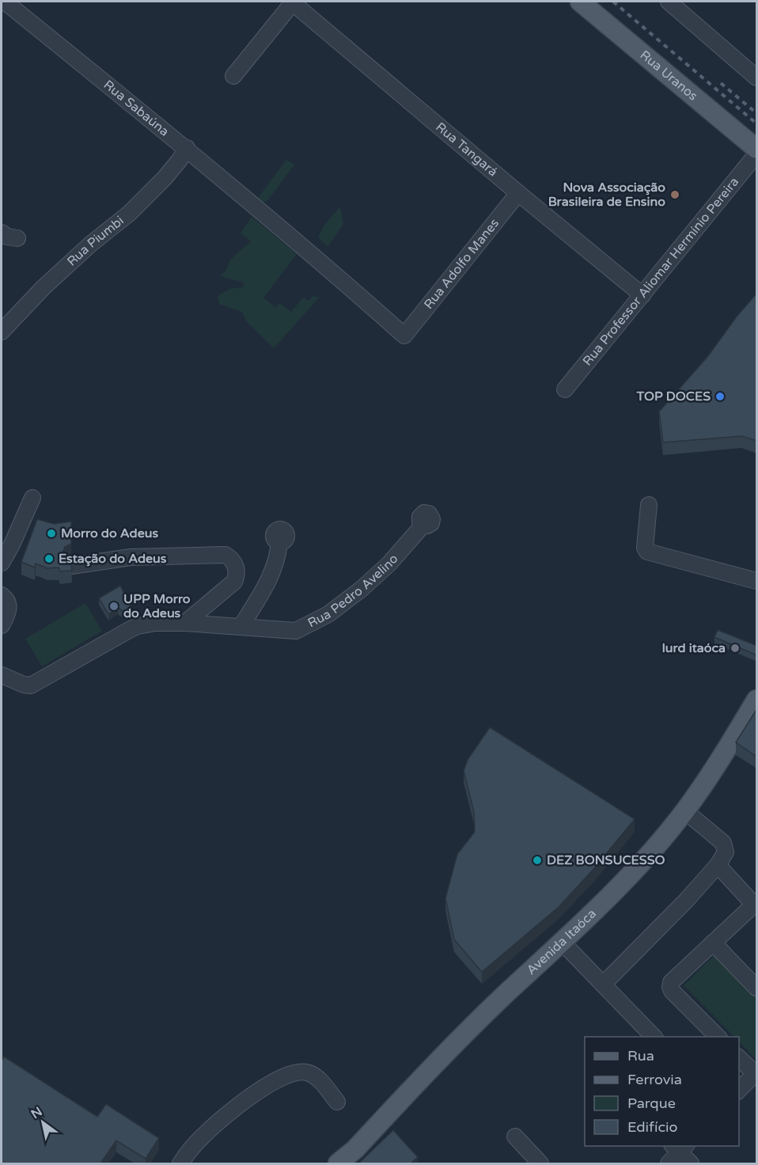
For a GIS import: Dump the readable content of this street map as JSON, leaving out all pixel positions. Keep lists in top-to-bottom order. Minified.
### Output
{"streets":{"main road":["Rua Uranos","Avenida Itaóca"],"street":["Rua Sabaúna","Rua Tangará","Rua Piumbi","Rua Adolfo Manes","Rua Professor Aliomar Hermínio Pereira","Rua Pedro Avelino"]},"crossings":[["Rua Sabaúna","Rua Piumbi"],["Rua Sabaúna","Rua Adolfo Manes"],["Rua Tangará","Rua Adolfo Manes"],["Rua Tangará","Rua Professor Aliomar Hermínio Pereira"]],"places":["Nova Associação Brasileira de Ensino","TOP DOCES","Morro do Adeus","Estação do Adeus","UPP Morro do Adeus","Iurd itaóca","DEZ BONSUCESSO"],"legend":["Rua","Ferrovia","Parque","Edifício"],"north":"top left"}
